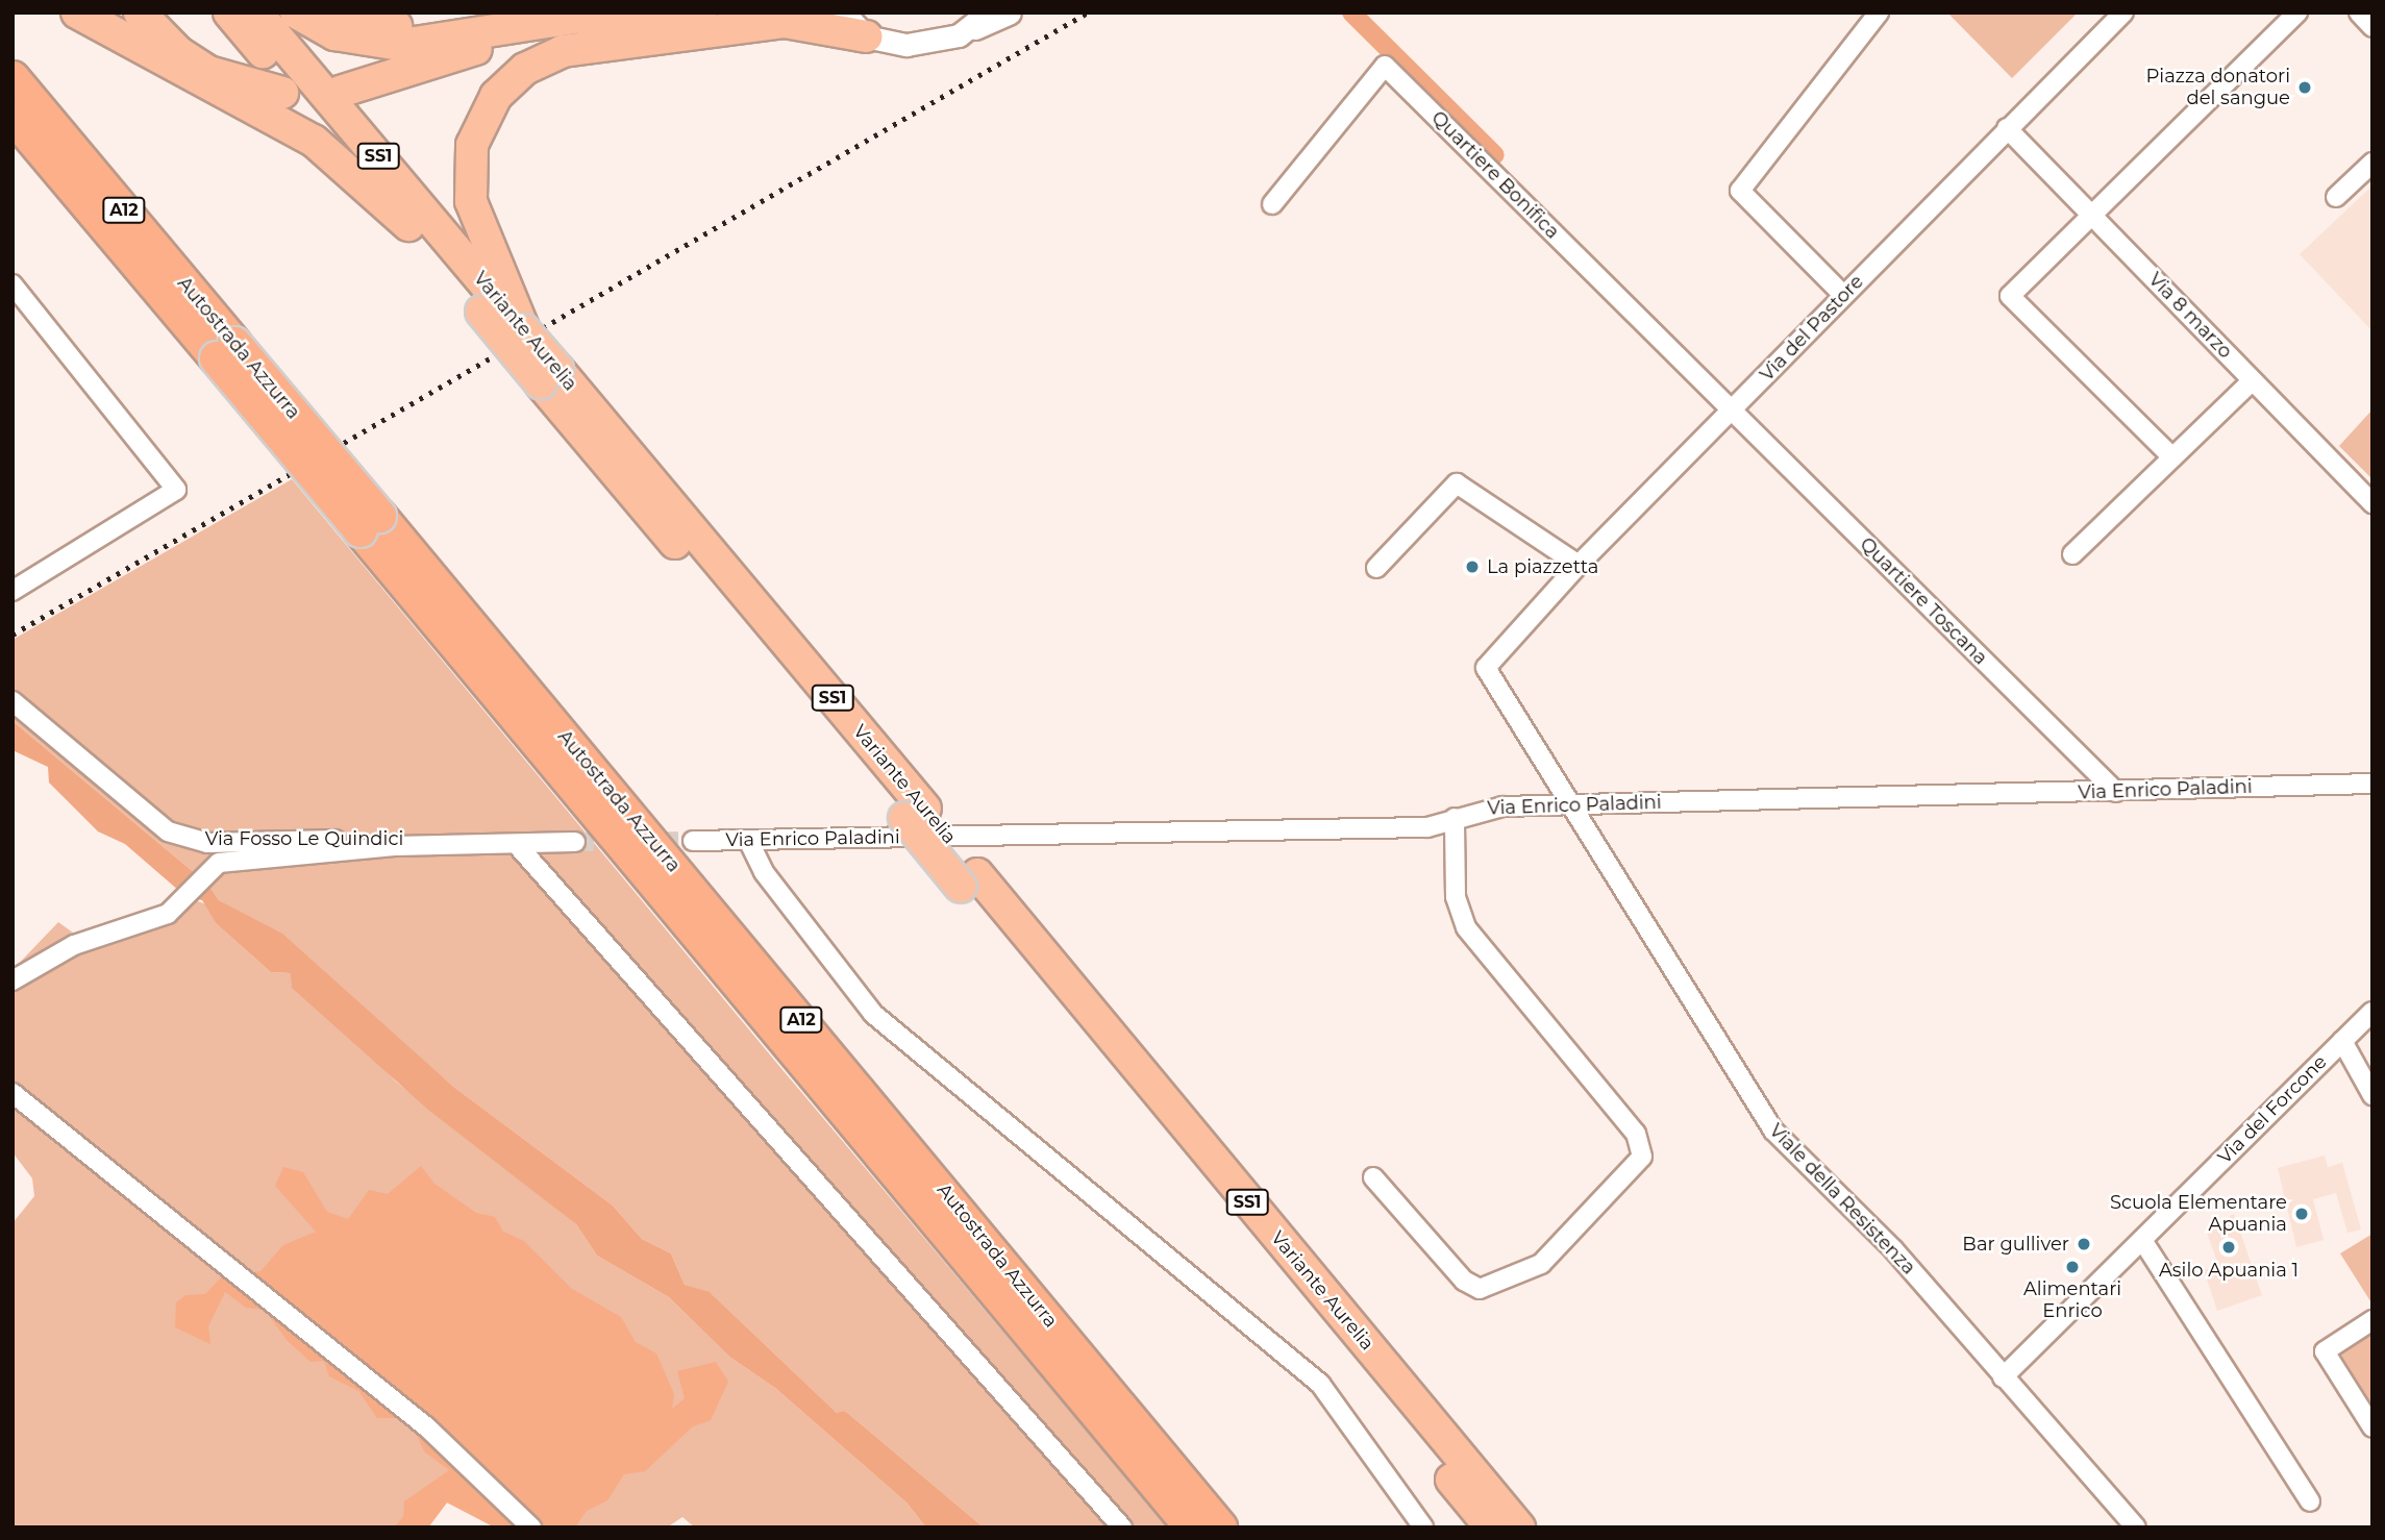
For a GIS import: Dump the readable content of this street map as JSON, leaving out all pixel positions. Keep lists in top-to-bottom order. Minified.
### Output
{"streets":{"highway":["SS1","A12","Variante Aurelia","Autostrada Azzurra"],"street":["Quartiere Bonifica","Via 8 marzo","Via del Pastore","Quartiere Toscana","Via Enrico Paladini","Via Fosso Le Quindici","Via del Forcone","Viale della Resistenza"]},"crossings":[["Quartiere Bonifica","Via del Pastore"],["Quartiere Bonifica","Quartiere Toscana"],["Via 8 marzo","Via del Pastore"],["Via del Pastore","Quartiere Toscana"],["Via del Pastore","Via Enrico Paladini"],["Via del Pastore","Viale della Resistenza"],["Quartiere Toscana","Via Enrico Paladini"],["Via Enrico Paladini","Viale della Resistenza"],["Via del Forcone","Viale della Resistenza"]],"places":["Piazza donatori del sangue","La piazzetta","Scuola Elementare Apuania","Bar gulliver","Asilo Apuania 1","Alimentari Enrico"]}
